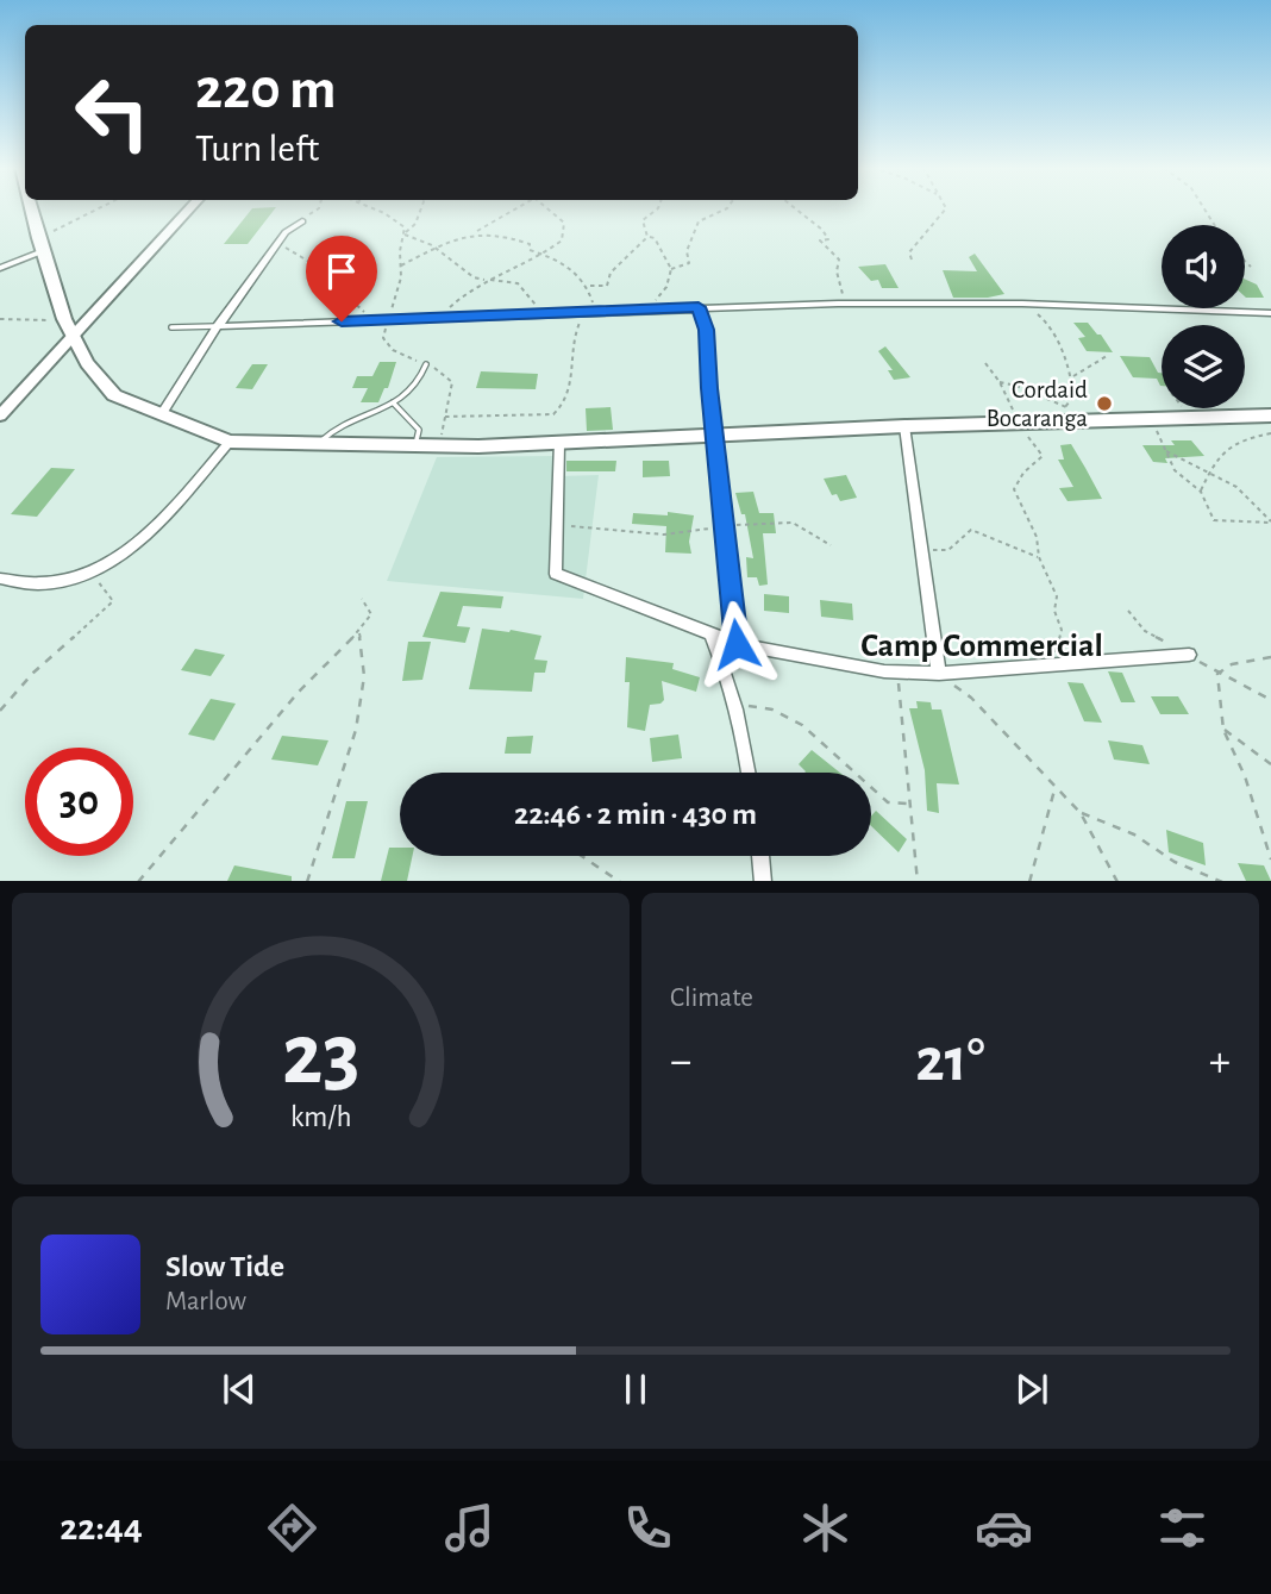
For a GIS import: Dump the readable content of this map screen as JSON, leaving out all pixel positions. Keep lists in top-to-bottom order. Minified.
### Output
{"districts":["Camp Commercial"],"places":["Cordaid Bocaranga"],"page":{"turn":["220 m","Turn left"],"limit":"30","trip":"22:46 · 2 min · 430 m","tile":"Climate","heat":["−","21°","+"],"song":["Slow Tide","Marlow"],"tabs":"22:44","gauge":["23","km/h"]}}
